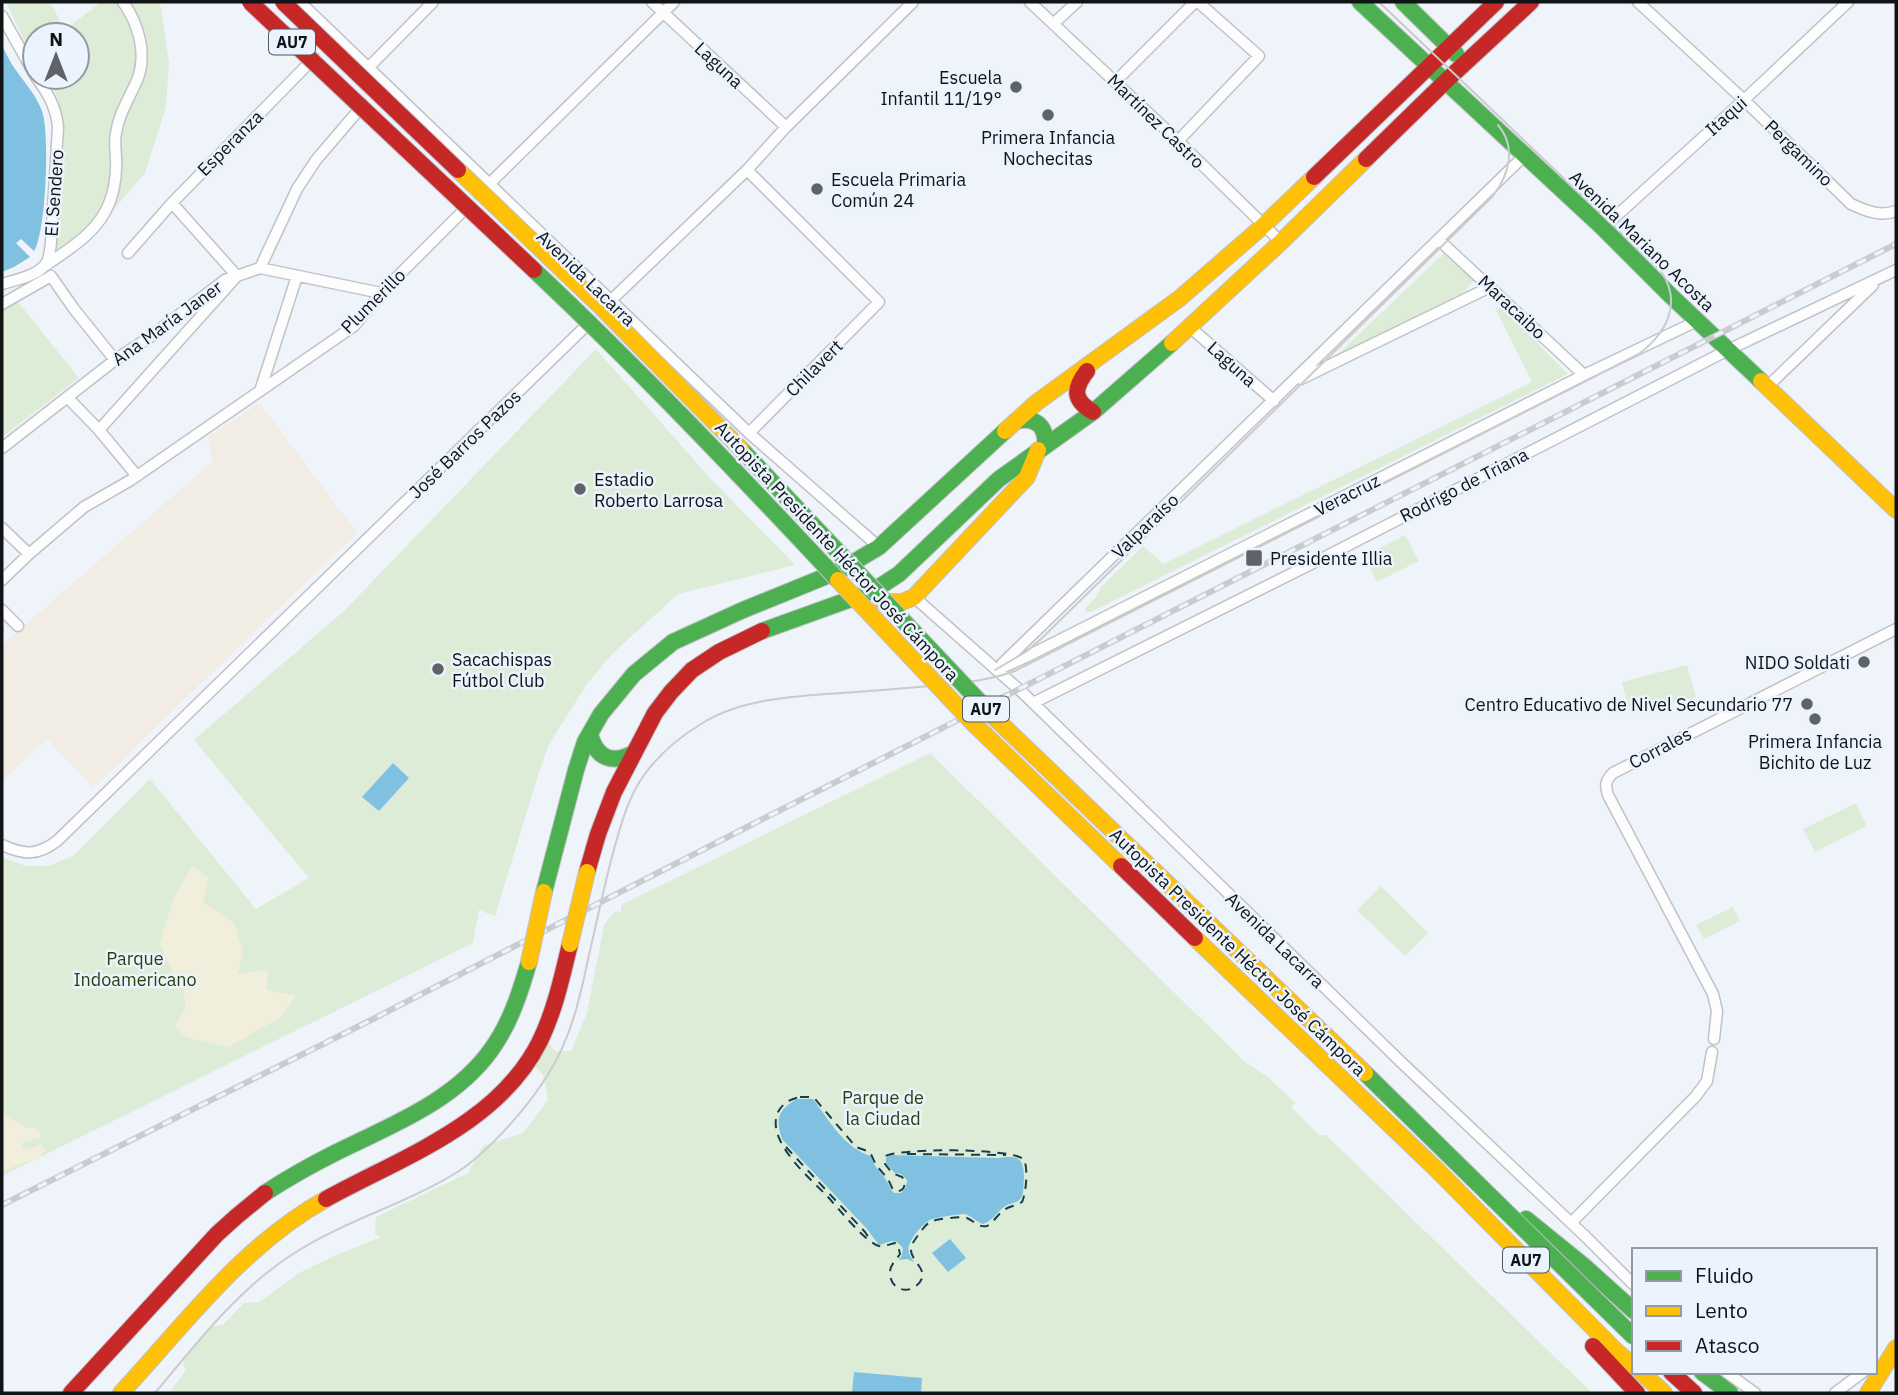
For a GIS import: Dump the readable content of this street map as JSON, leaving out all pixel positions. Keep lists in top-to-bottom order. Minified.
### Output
{"streets":{"main road":["AU7","Avenida Mariano Acosta","Autopista Presidente Héctor José Cámpora"],"street":["Laguna","Itaqui","Martínez Castro","Esperanza","Pergamino","El Sendero","Avenida Lacarra","Plumerillo","Maracaibo","Ana María Janer","Chilavert","José Barros Pazos","Rodrigo de Triana","Veracruz","Valparaíso","Corrales"]},"crossings":[["Laguna","Plumerillo"],["Laguna","José Barros Pazos"],["Laguna","Valparaíso"],["Itaqui","Pergamino"],["Itaqui","Avenida Mariano Acosta"],["Esperanza","Avenida Lacarra"],["Avenida Mariano Acosta","Rodrigo de Triana"],["Avenida Mariano Acosta","Veracruz"],["Avenida Mariano Acosta","Valparaíso"],["Avenida Lacarra","Plumerillo"],["Avenida Lacarra","Chilavert"],["Avenida Lacarra","José Barros Pazos"],["Avenida Lacarra","Rodrigo de Triana"],["Avenida Lacarra","Veracruz"],["Avenida Lacarra","Valparaíso"],["Maracaibo","Veracruz"],["Maracaibo","Valparaíso"],["Chilavert","José Barros Pazos"],["Veracruz","Valparaíso"]],"parks":["Parque Indoamericano","Parque de la Ciudad"],"places":{"other":["Escuela Infantil 11/19°","Primera Infancia Nochecitas","Escuela Primaria Común 24","Estadio Roberto Larrosa","NIDO Soldati","Sacachispas Fútbol Club","Centro Educativo de Nivel Secundario 77","Primera Infancia Bichito de Luz"],"transit":["Presidente Illia"]},"legend":["Fluido","Lento","Atasco"],"north":"top"}
